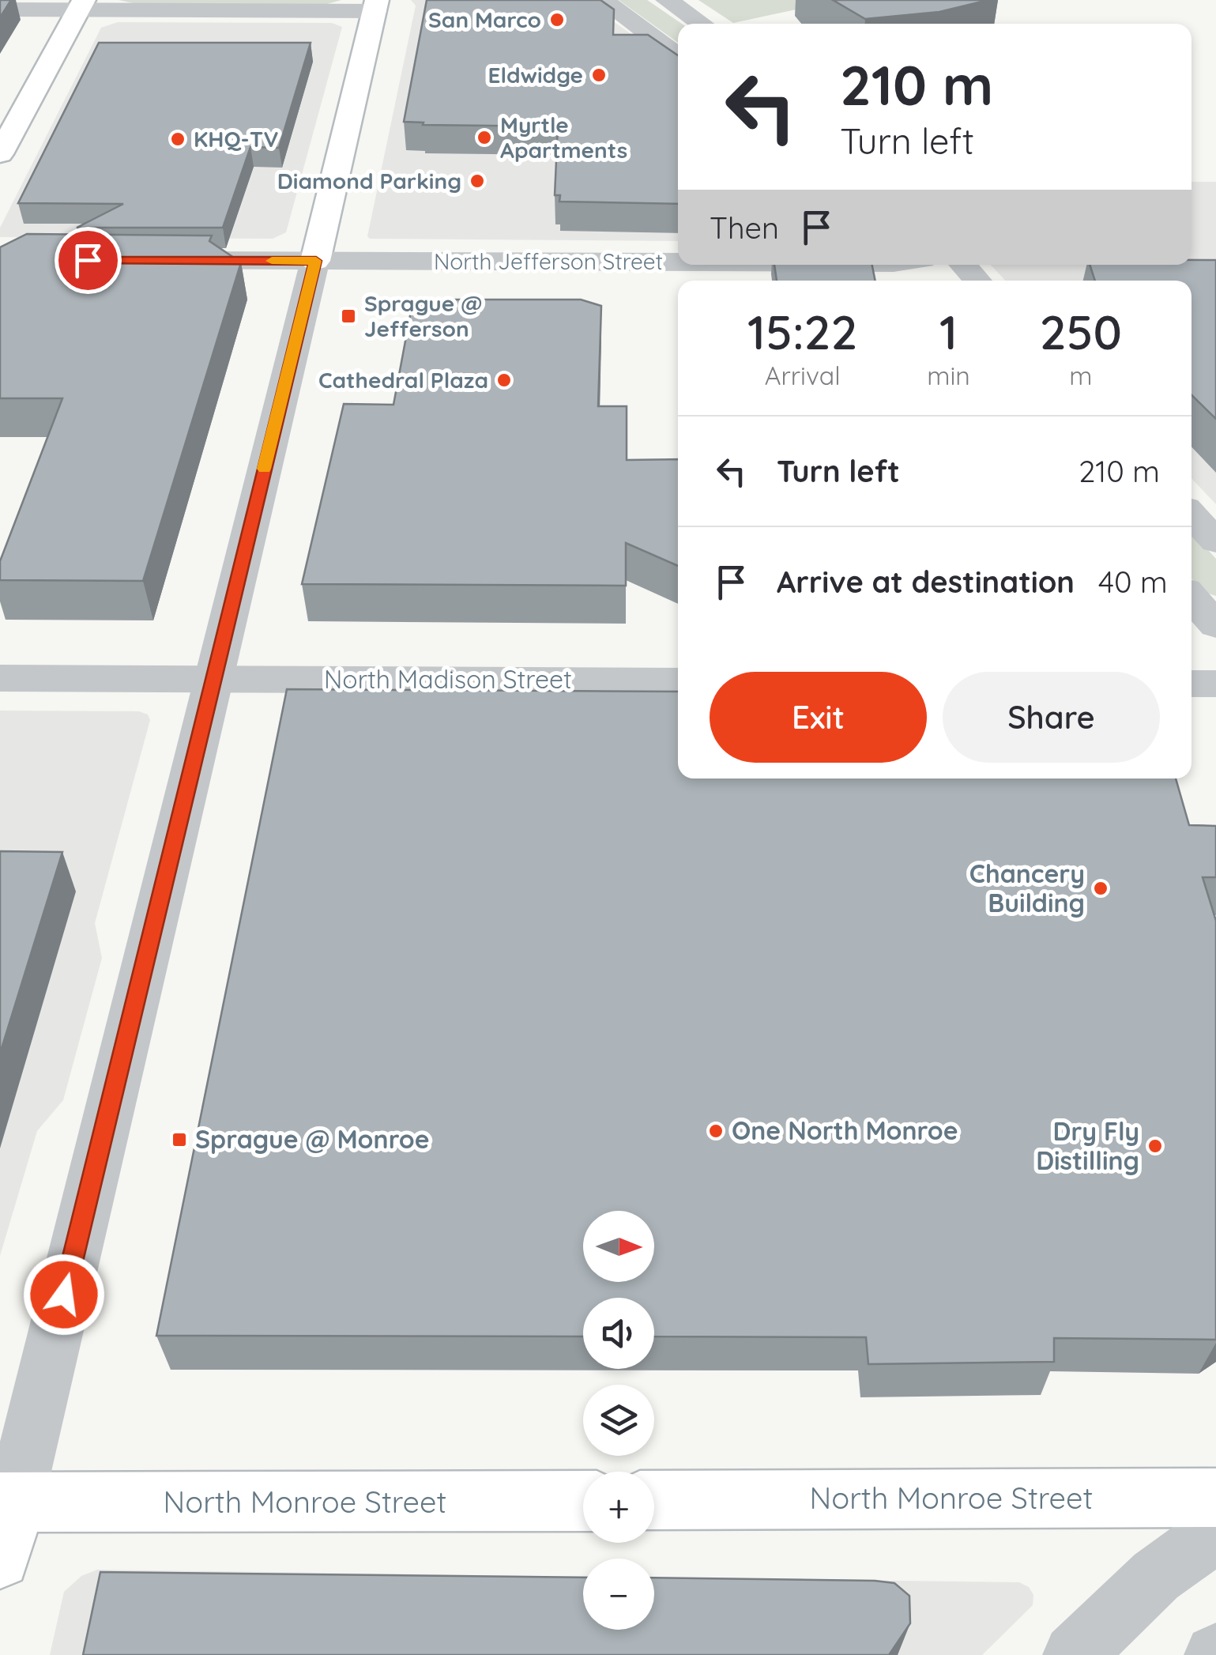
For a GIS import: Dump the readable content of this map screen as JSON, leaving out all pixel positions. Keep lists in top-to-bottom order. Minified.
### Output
{"streets":{"main road":["North Monroe Street"],"street":["North Jefferson Street","North Madison Street"]},"places":{"other":["San Marco","Eldwidge","Myrtle Apartments","KHQ-TV","Diamond Parking","Cathedral Plaza","Chancery Building","One North Monroe","Dry Fly Distilling"],"transit":["Sprague @ Jefferson","Sprague @ Monroe"]},"north":"right","page":{"turn":["210 m","Turn left"],"then":"Then","eta":["15:22","Arrival","1","min","250","m"],"list":[{"name":"Turn left","value":"210 m"},{"name":"Arrive at destination","value":"40 m"}],"buttons":["Exit","Share"],"map_buttons":["+","−"]}}
